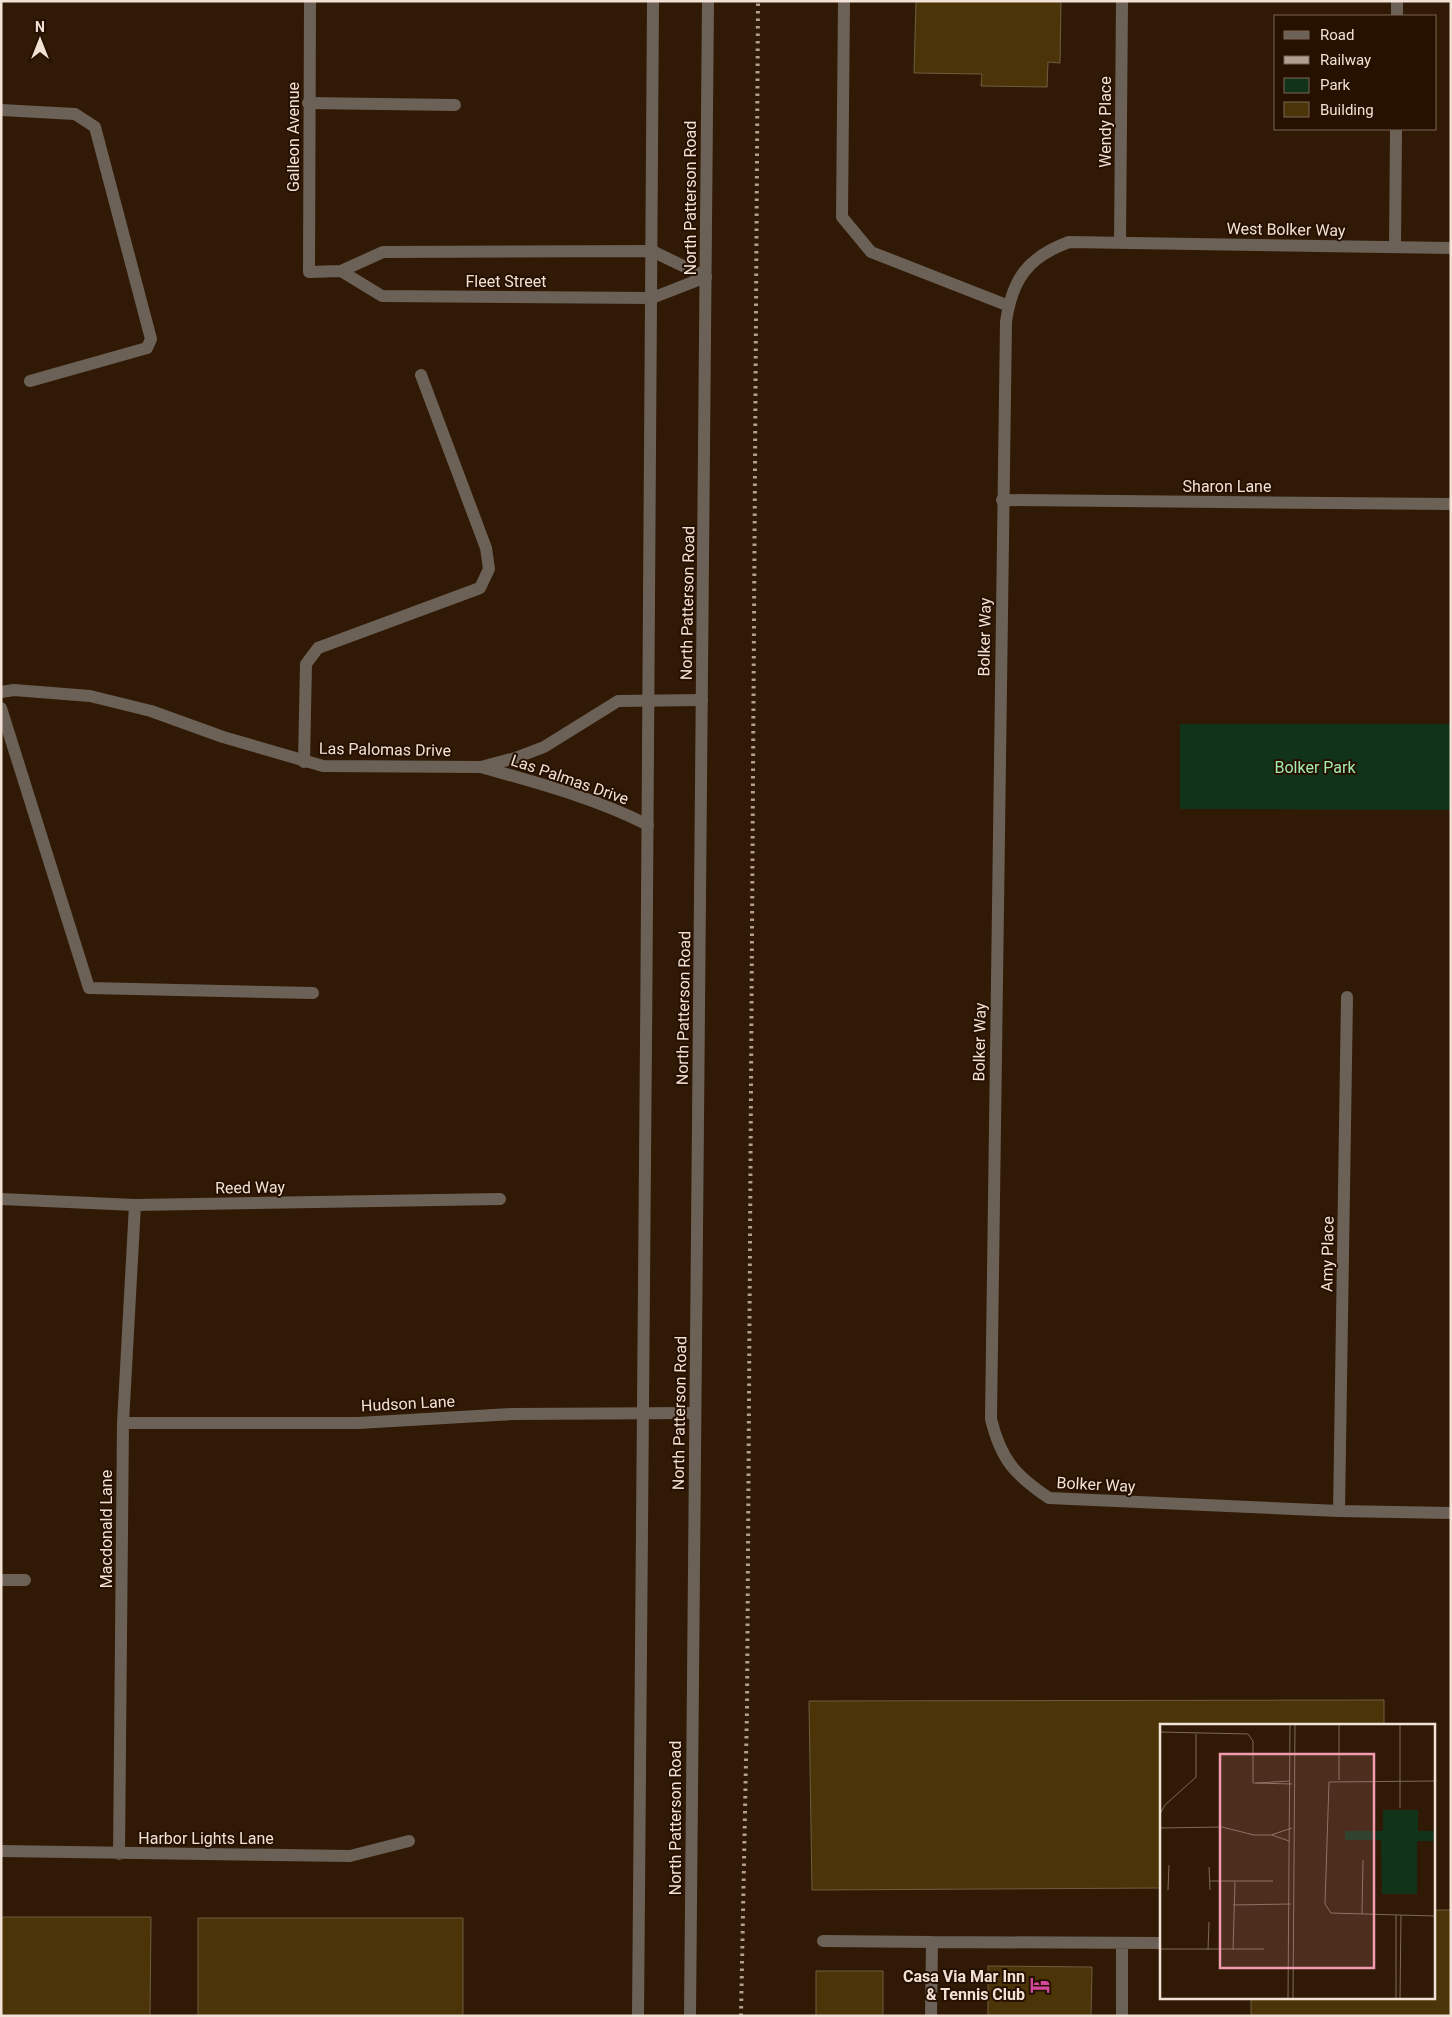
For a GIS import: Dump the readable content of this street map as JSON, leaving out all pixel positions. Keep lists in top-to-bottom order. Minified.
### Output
{"streets":{"street":["Wendy Place","Galleon Avenue","North Patterson Road","West Bolker Way","Fleet Street","Sharon Lane","Bolker Way","Las Palomas Drive","Las Palmas Drive","Reed Way","Amy Place","Hudson Lane","Macdonald Lane","Harbor Lights Lane"]},"crossings":[["Wendy Place","West Bolker Way"],["Wendy Place","Bolker Way"],["Galleon Avenue","Fleet Street"],["North Patterson Road","Fleet Street"],["North Patterson Road","Las Palomas Drive"],["North Patterson Road","Hudson Lane"],["West Bolker Way","Bolker Way"],["Sharon Lane","Bolker Way"],["Bolker Way","Amy Place"],["Las Palomas Drive","Las Palmas Drive"],["Reed Way","Macdonald Lane"],["Hudson Lane","Macdonald Lane"],["Macdonald Lane","Harbor Lights Lane"]],"parks":["Bolker Park"],"places":{"hotel":["Casa Via Mar Inn & Tennis Club"]},"legend":["Road","Railway","Park","Building"],"north":"top"}
